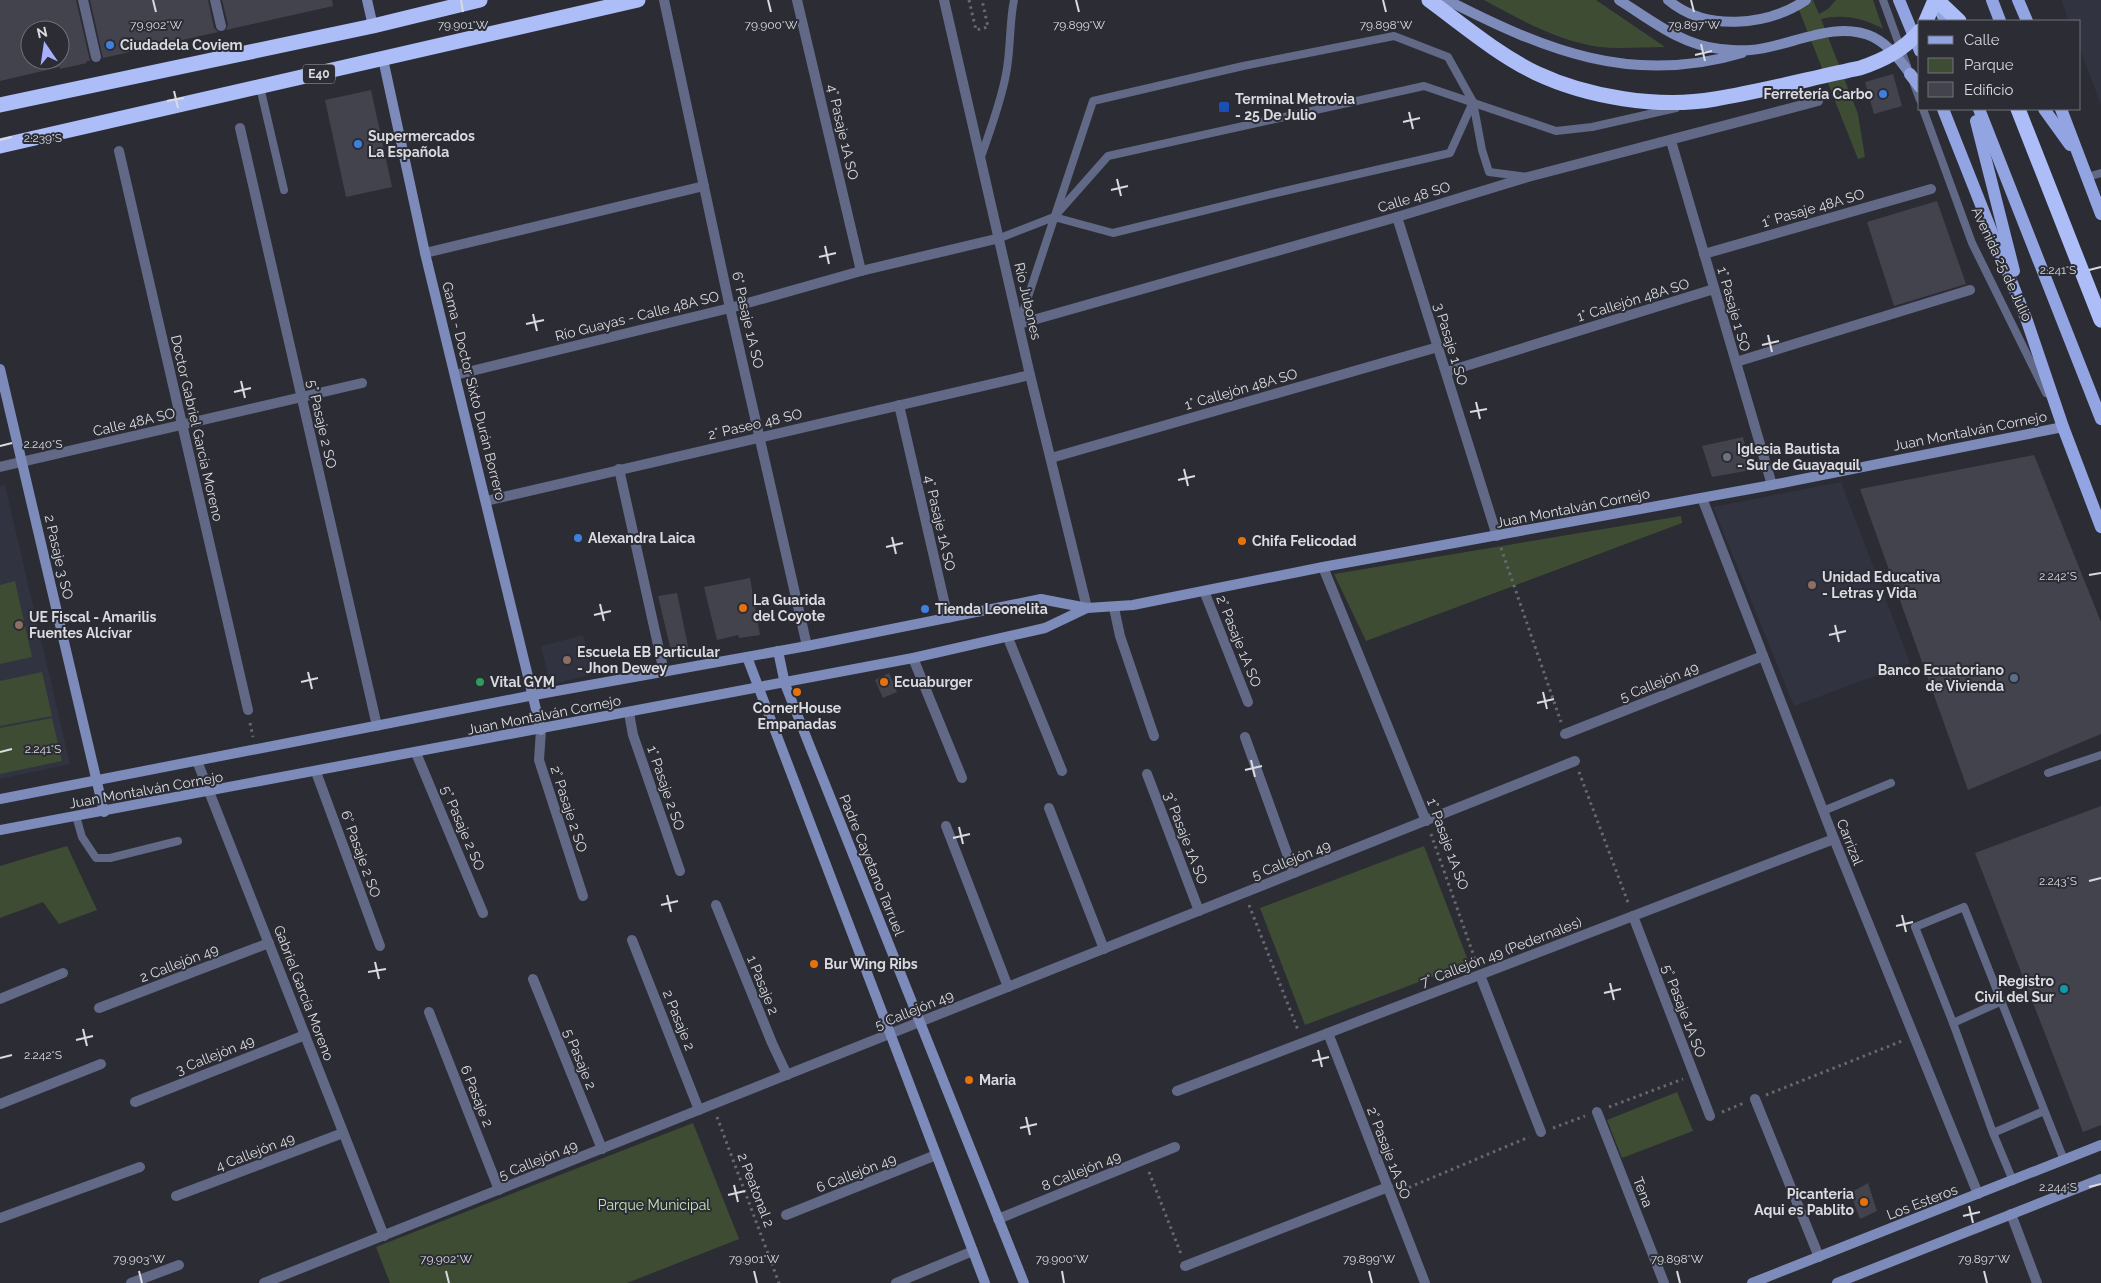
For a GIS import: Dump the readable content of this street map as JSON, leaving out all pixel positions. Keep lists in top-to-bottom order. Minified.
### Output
{"streets":{"highway":["E40"],"main road":["Avenida 25 de Julio"],"street":["4° Pasaje 1A SO","Calle 48 SO","1° Pasaje 48A SO","1° Callejón 48A SO","Río Jubones","1° Pasaje 1 SO","Río Guayas - Calle 48A SO","6° Pasaje 1A SO","3 Pasaje 1 SO","Gama - Doctor Sixto Durán Borrero","Calle 48A SO","5° Pasaje 2 SO","2° Paseo 48 SO","Doctor Gabriel García Moreno","Juan Montalván Cornejo","2 Pasaje 3 SO","2° Pasaje 1A SO","5 Callejón 49","1° Pasaje 2 SO","2° Pasaje 2 SO","3° Pasaje 1A SO","Carrizal","1° Pasaje 1A SO","6° Pasaje 2 SO","Padre Cayetano Tarruel","7° Callejón 49 (Pedernales)","2 Callejón 49","1 Pasaje 2","Gabriel García Moreno","5° Pasaje 1A SO","2 Pasaje 2","3 Callejón 49","5 Pasaje 2","6 Pasaje 2","4 Callejón 49","8 Callejón 49","6 Callejón 49","Tena","Los Esteros"],"path":["2 Peatonal 2"]},"crossings":[["E40","Gama - Doctor Sixto Durán Borrero"],["4° Pasaje 1A SO","Río Guayas - Calle 48A SO"],["4° Pasaje 1A SO","2° Paseo 48 SO"],["4° Pasaje 1A SO","Juan Montalván Cornejo"],["Calle 48 SO","Río Jubones"],["Calle 48 SO","1° Pasaje 1 SO"],["Calle 48 SO","3 Pasaje 1 SO"],["1° Pasaje 48A SO","1° Pasaje 1 SO"],["Avenida 25 de Julio","Juan Montalván Cornejo"],["1° Callejón 48A SO","Río Jubones"],["1° Callejón 48A SO","1° Pasaje 1 SO"],["1° Callejón 48A SO","3 Pasaje 1 SO"],["Río Jubones","Río Guayas - Calle 48A SO"],["Río Jubones","2° Paseo 48 SO"],["Río Jubones","Juan Montalván Cornejo"],["1° Pasaje 1 SO","Juan Montalván Cornejo"],["Río Guayas - Calle 48A SO","6° Pasaje 1A SO"],["Río Guayas - Calle 48A SO","Gama - Doctor Sixto Durán Borrero"],["6° Pasaje 1A SO","2° Paseo 48 SO"],["6° Pasaje 1A SO","Juan Montalván Cornejo"],["3 Pasaje 1 SO","Juan Montalván Cornejo"],["Gama - Doctor Sixto Durán Borrero","2° Paseo 48 SO"],["Gama - Doctor Sixto Durán Borrero","Juan Montalván Cornejo"],["Gama - Doctor Sixto Durán Borrero","2° Pasaje 2 SO"],["Calle 48A SO","5° Pasaje 2 SO"],["Calle 48A SO","Doctor Gabriel García Moreno"],["Calle 48A SO","2 Pasaje 3 SO"],["5° Pasaje 2 SO","Juan Montalván Cornejo"],["Juan Montalván Cornejo","2 Pasaje 3 SO"],["Juan Montalván Cornejo","2° Pasaje 1A SO"],["Juan Montalván Cornejo","1° Pasaje 2 SO"],["Juan Montalván Cornejo","2° Pasaje 2 SO"],["Juan Montalván Cornejo","Carrizal"],["Juan Montalván Cornejo","1° Pasaje 1A SO"],["Juan Montalván Cornejo","6° Pasaje 2 SO"],["Juan Montalván Cornejo","Padre Cayetano Tarruel"],["Juan Montalván Cornejo","Gabriel García Moreno"],["2° Pasaje 1A SO","7° Callejón 49 (Pedernales)"],["5 Callejón 49","3° Pasaje 1A SO"],["5 Callejón 49","Carrizal"],["5 Callejón 49","1° Pasaje 1A SO"],["5 Callejón 49","Padre Cayetano Tarruel"],["5 Callejón 49","1 Pasaje 2"],["5 Callejón 49","Gabriel García Moreno"],["5 Callejón 49","2 Pasaje 2"],["5 Callejón 49","5 Pasaje 2"],["5 Callejón 49","6 Pasaje 2"],["5 Callejón 49","2 Peatonal 2"],["Carrizal","7° Callejón 49 (Pedernales)"],["Carrizal","Los Esteros"],["1° Pasaje 1A SO","7° Callejón 49 (Pedernales)"],["Padre Cayetano Tarruel","8 Callejón 49"],["7° Callejón 49 (Pedernales)","5° Pasaje 1A SO"],["2 Callejón 49","Gabriel García Moreno"],["Gabriel García Moreno","3 Callejón 49"],["Gabriel García Moreno","4 Callejón 49"]],"parks":["Parque Municipal"],"places":{"other":["Ciudadela Coviem","Ferretería Carbo","Supermercados La Española","Iglesia Bautista - Sur de Guayaquil","Alexandra Laica","Chifa Felicodad","Unidad Educativa - Letras y Vida","La Guarida del Coyote","Tienda Leonelita","UE Fiscal - Amarilis Fuentes Alcívar","Escuela EB Particular - Jhon Dewey","Banco Ecuatoriano de Vivienda","Vital GYM","Ecuaburger","CornerHouse Empanadas","Bur Wing Ribs","Registro Civil del Sur","Maria","Picanteria Aqui es Pablito"],"transit":["Terminal Metrovia - 25 De Julio"]},"legend":["Calle","Parque","Edificio"],"north":"top","coordinates":["79.902°W","79.901°W","79.900°W","79.899°W","79.898°W","79.897°W","2.239°S","2.241°S","2.240°S","2.242°S","2.243°S","2.244°S","79.903°W"]}
